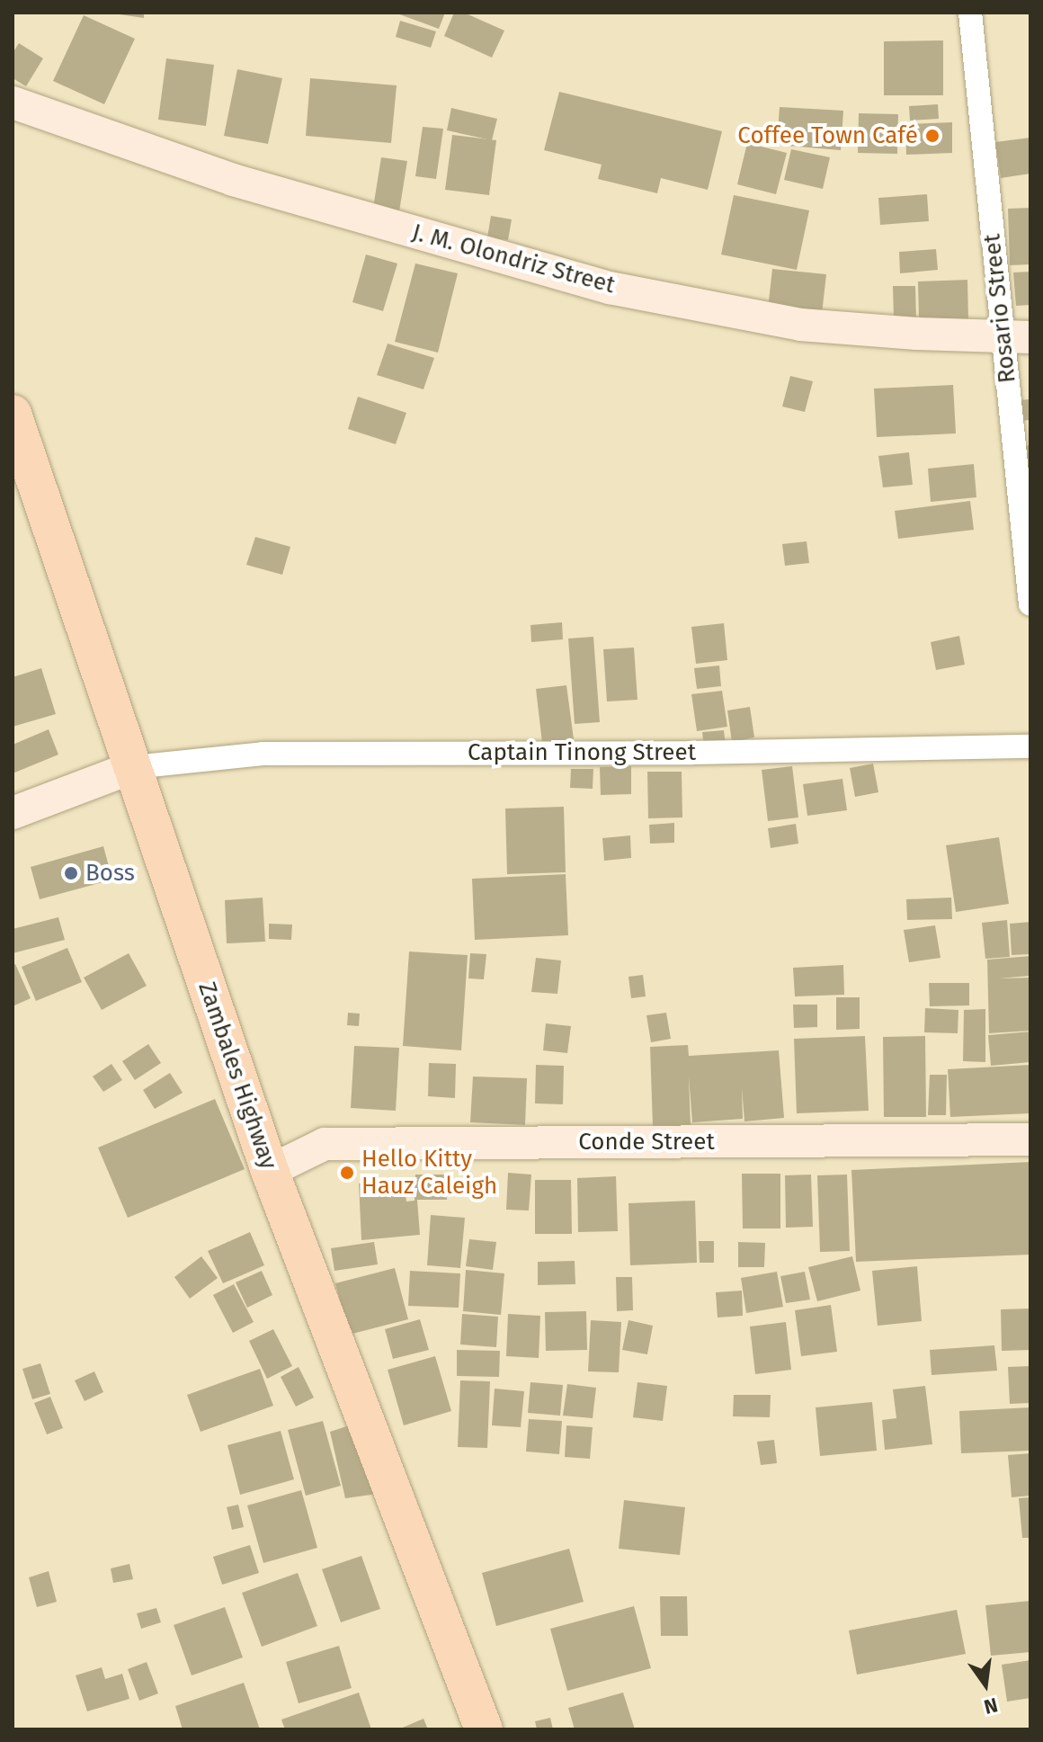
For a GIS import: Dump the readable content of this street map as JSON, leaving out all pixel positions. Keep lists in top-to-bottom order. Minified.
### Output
{"streets":{"main road":["Zambales Highway"],"street":["J. M. Olondriz Street","Rosario Street","Captain Tinong Street","Conde Street"]},"crossings":[["J. M. Olondriz Street","Rosario Street"],["Captain Tinong Street","Zambales Highway"],["Zambales Highway","Conde Street"]],"places":["Coffee Town Café","Boss","Hello Kitty Hauz Caleigh"],"north":"bottom"}
